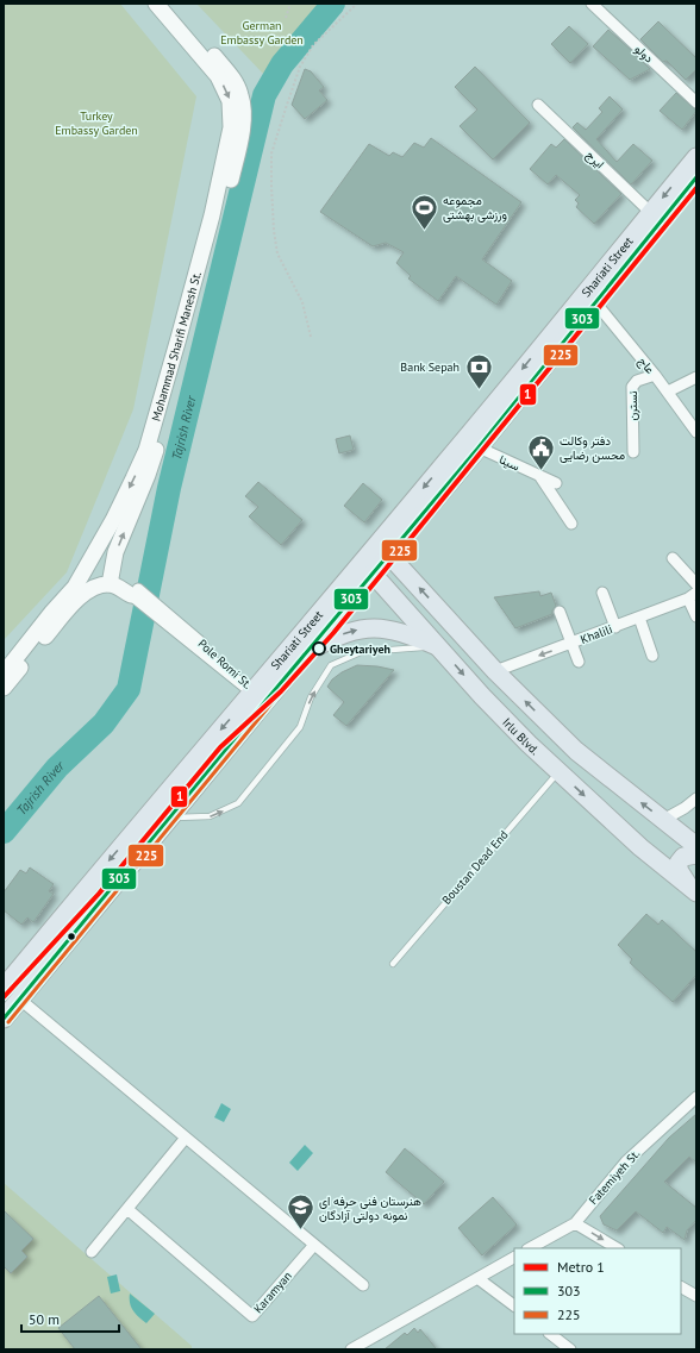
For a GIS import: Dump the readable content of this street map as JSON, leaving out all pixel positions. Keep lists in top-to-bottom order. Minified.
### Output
{"streets":{"main road":["Shariati Street","Irlu Blvd."],"street":["دولو","ایرج","Mohammad Sharifi Manesh St.","عاج","نسترن","سینا","Khalili","Pole Romi St.","Fatemiyeh St.","Karamyan"],"lane":["Boustan Dead End"]},"crossings":[["ایرج","Shariati Street"],["Shariati Street","عاج"],["Shariati Street","سینا"],["Shariati Street","Pole Romi St."],["Shariati Street","Irlu Blvd."],["Mohammad Sharifi Manesh St.","Pole Romi St."],["عاج","نسترن"],["Irlu Blvd.","Boustan Dead End"]],"one_way":["Khalili"],"water":["Tajrish River"],"parks":["German Embassy Garden","Turkey Embassy Garden"],"places":{"sports":["مجموعه ورزشی بهشتی"],"bank":["Bank Sepah"],"public building":["دفتر وکالت محسن رضایی"],"other":["Gheytariyeh"],"school or university":["هنرستان فنی حرفه ای نمونه دولتی آزادگان"]},"lines":["transit line 303","transit line 225","metro line 1"],"legend":["Metro 1","303","225"],"scale_bar":"50 m"}
